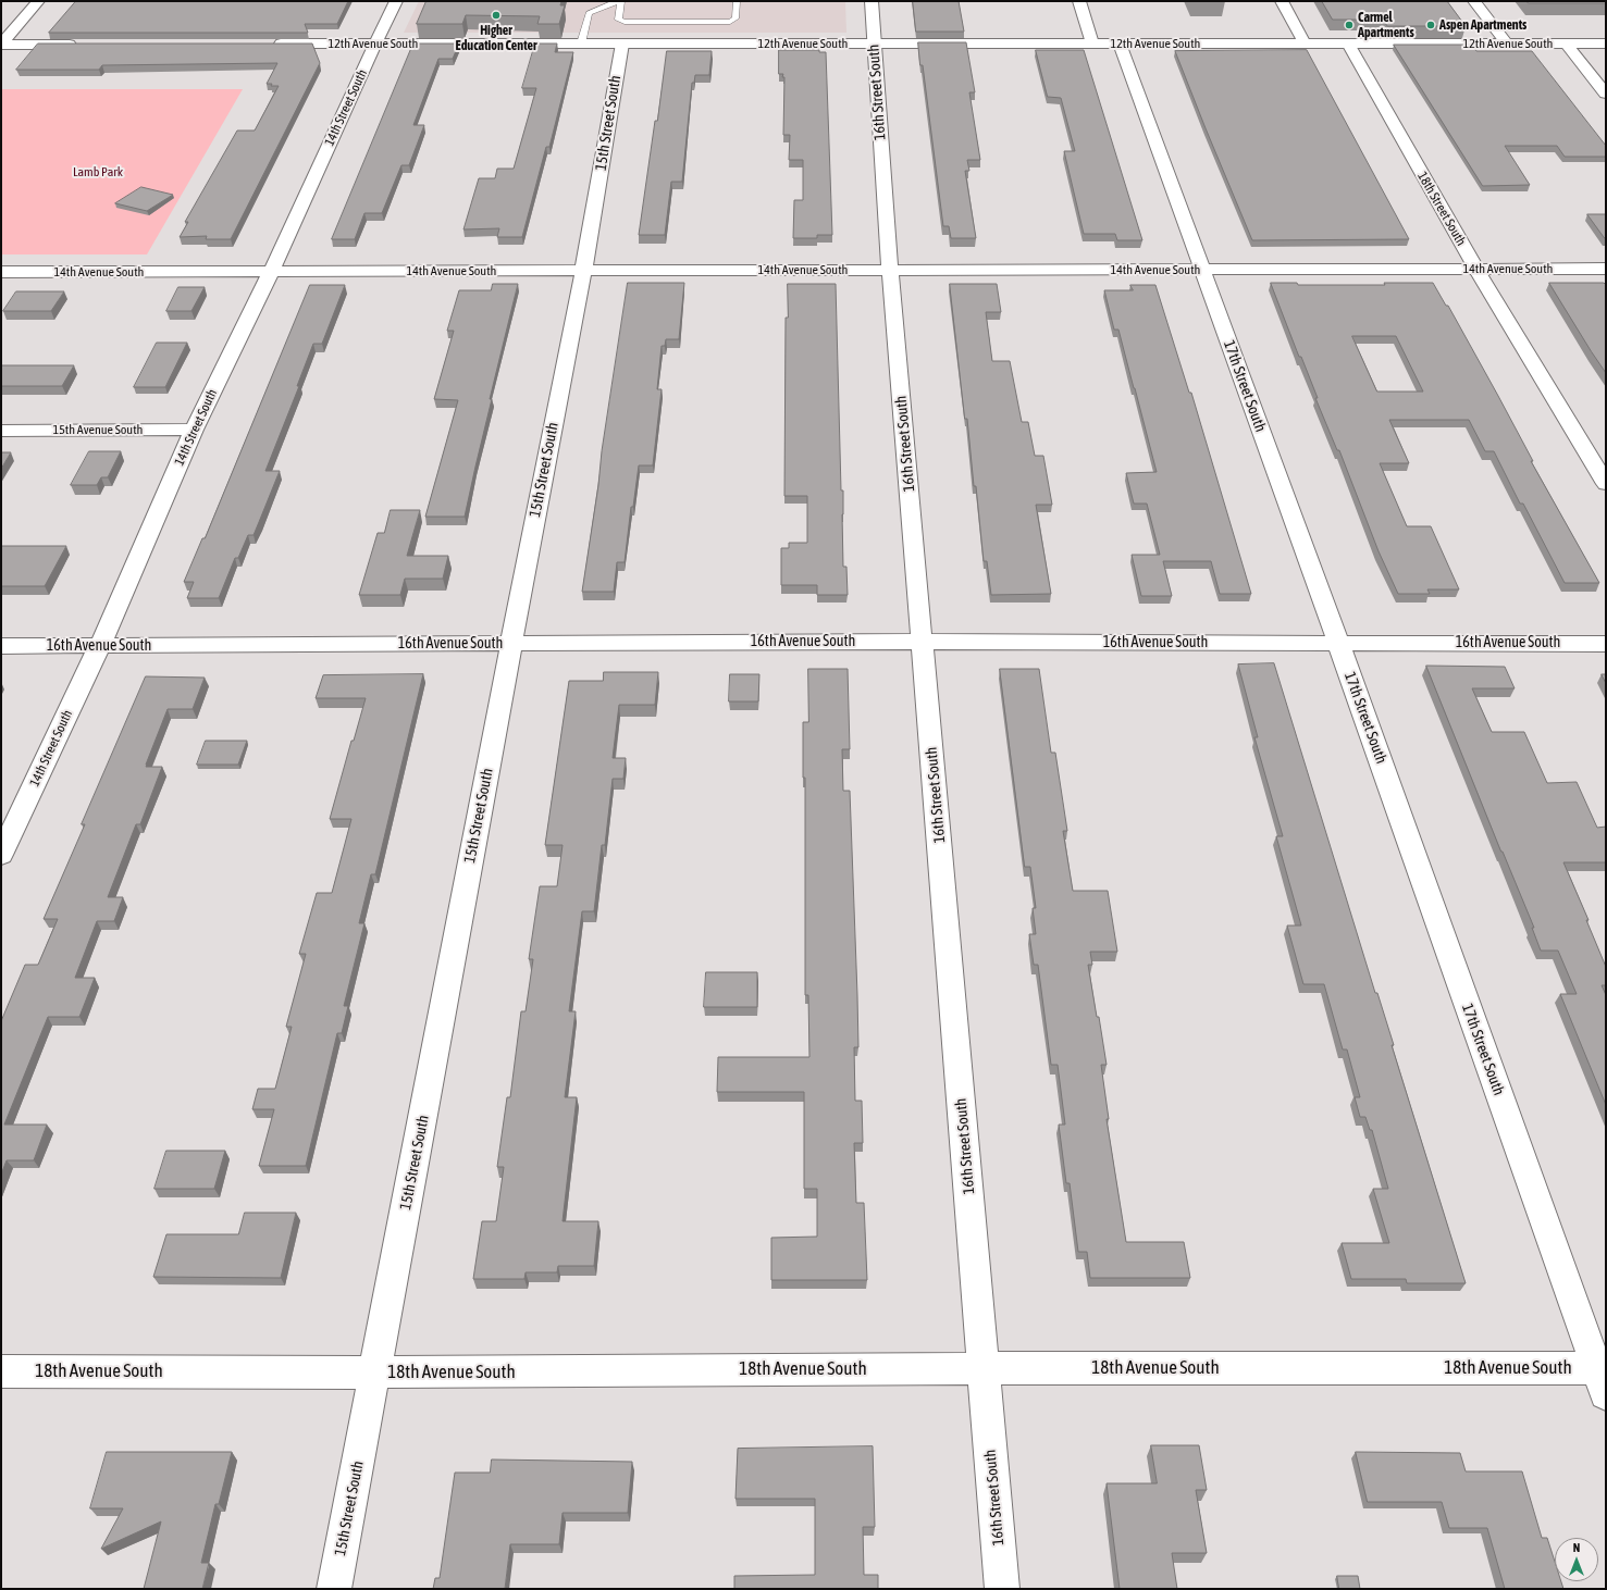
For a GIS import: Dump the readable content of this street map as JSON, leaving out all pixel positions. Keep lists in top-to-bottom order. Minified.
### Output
{"streets":{"street":["12th Avenue South","16th Street South","14th Street South","15th Street South","18th Street South","14th Avenue South","17th Street South","15th Avenue South","16th Avenue South","18th Avenue South"]},"crossings":[["12th Avenue South","16th Street South"],["12th Avenue South","14th Street South"],["12th Avenue South","15th Street South"],["12th Avenue South","18th Street South"],["12th Avenue South","17th Street South"],["16th Street South","14th Avenue South"],["16th Street South","16th Avenue South"],["16th Street South","18th Avenue South"],["14th Street South","14th Avenue South"],["14th Street South","15th Avenue South"],["14th Street South","16th Avenue South"],["15th Street South","14th Avenue South"],["15th Street South","16th Avenue South"],["15th Street South","18th Avenue South"],["18th Street South","14th Avenue South"],["14th Avenue South","17th Street South"],["17th Street South","16th Avenue South"],["17th Street South","18th Avenue South"]],"parks":["Lamb Park"],"places":["Higher Education Center","Carmel Apartments","Aspen Apartments"],"north":"top"}
